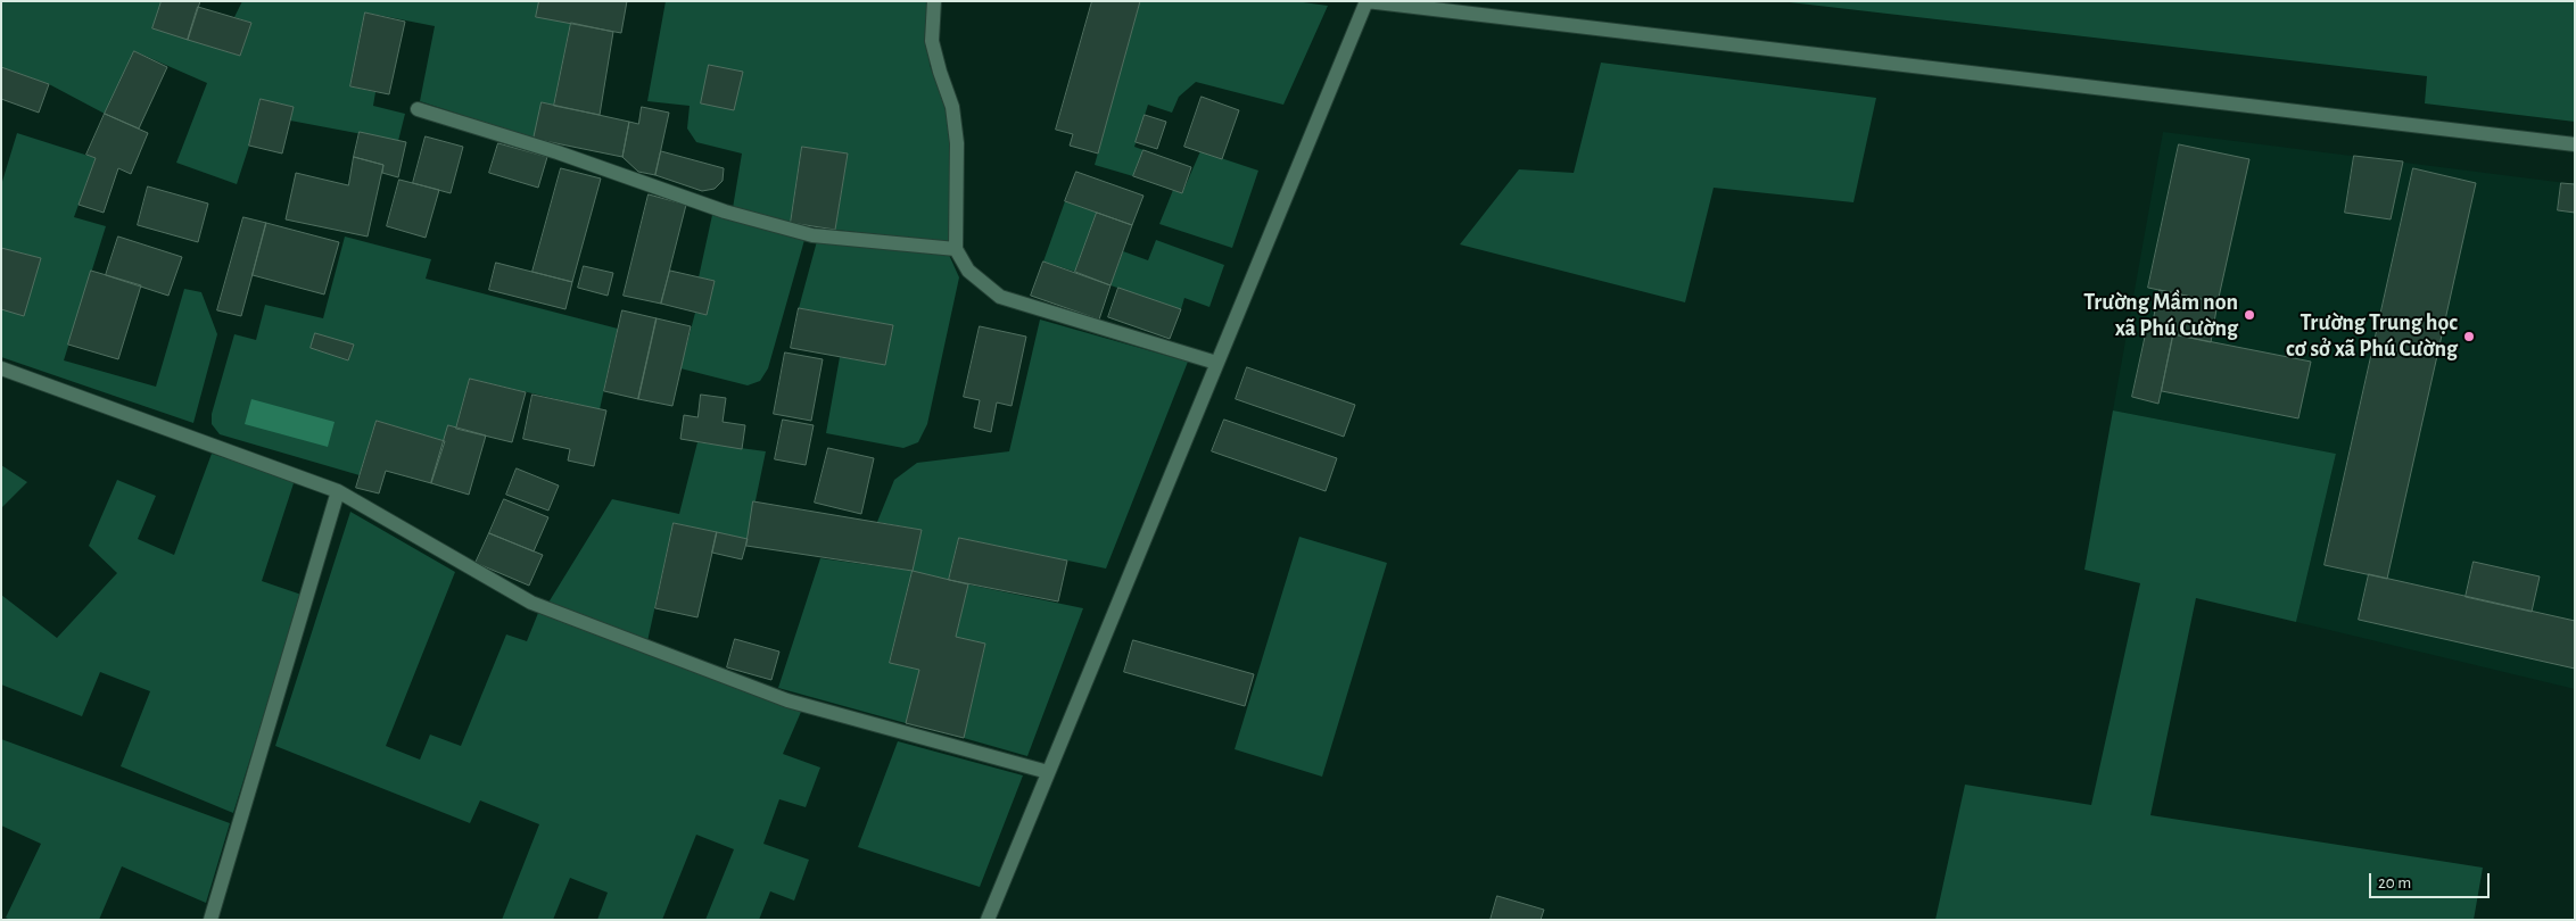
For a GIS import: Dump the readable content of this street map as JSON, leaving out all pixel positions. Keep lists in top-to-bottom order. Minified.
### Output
{"places":["Trường Mầm non xã Phú Cường","Trường Trung học cơ sở xã Phú Cường"],"scale_bar":"20 m"}
